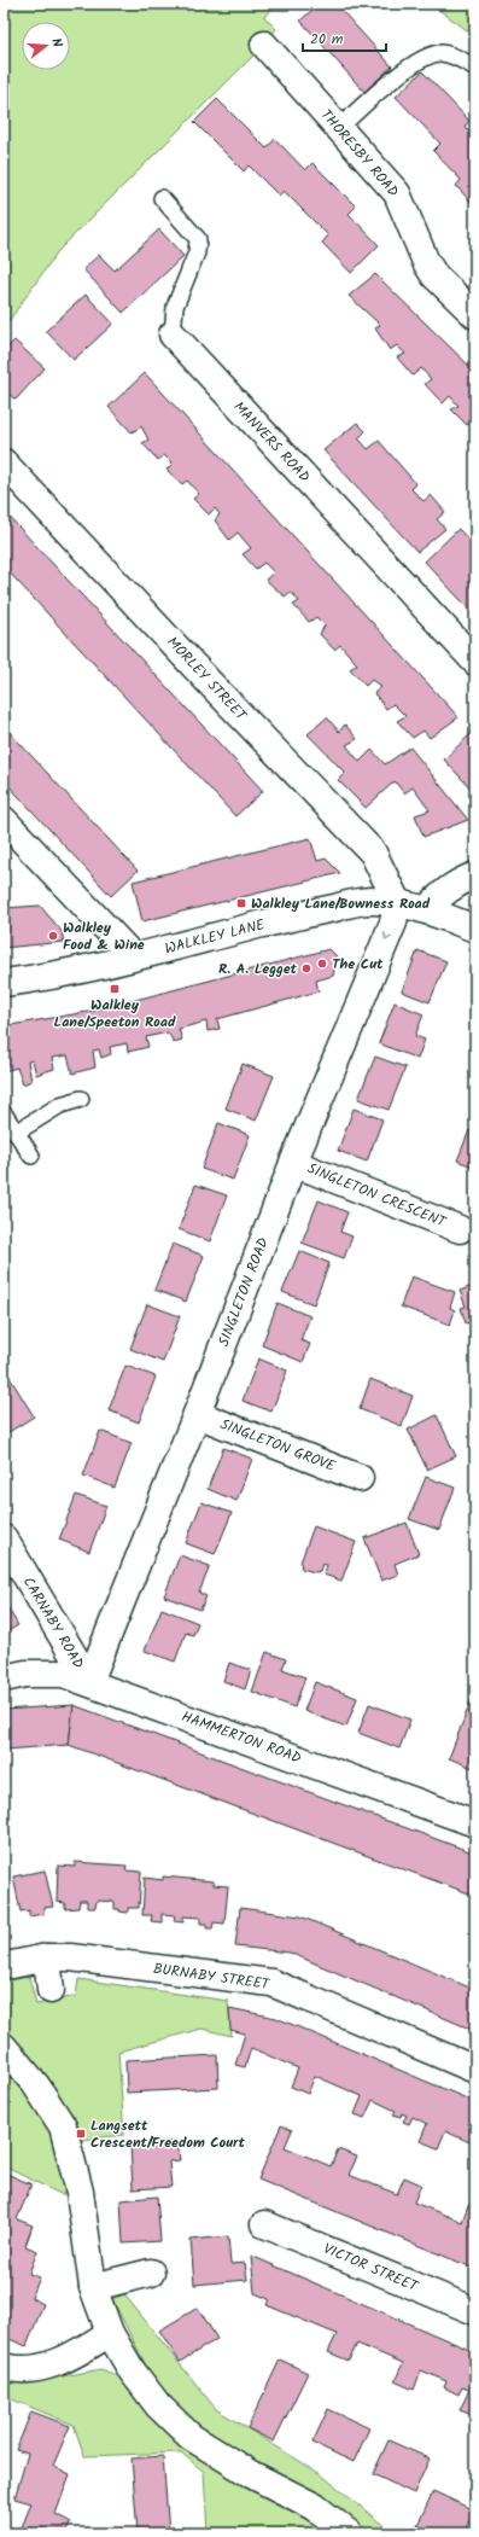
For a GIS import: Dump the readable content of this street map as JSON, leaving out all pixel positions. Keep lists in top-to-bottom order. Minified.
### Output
{"streets":{"street":["THORESBY ROAD","MANVERS ROAD","MORLEY STREET","WALKLEY LANE","SINGLETON CRESCENT","SINGLETON ROAD","SINGLETON GROVE","CARNABY ROAD","HAMMERTON ROAD","BURNABY STREET","VICTOR STREET"]},"crossings":[["MORLEY STREET","WALKLEY LANE"],["MORLEY STREET","SINGLETON ROAD"],["WALKLEY LANE","SINGLETON ROAD"],["SINGLETON CRESCENT","SINGLETON ROAD"],["SINGLETON ROAD","SINGLETON GROVE"],["SINGLETON ROAD","CARNABY ROAD"],["SINGLETON ROAD","HAMMERTON ROAD"],["CARNABY ROAD","HAMMERTON ROAD"]],"places":{"transit":["Walkley Lane/Bowness Road","Walkley Lane/Speeton Road","Langsett Crescent/Freedom Court"],"other":["Walkley Food & Wine","The Cut","R. A. Legget"]},"scale_bar":"20 m","north":"right"}
